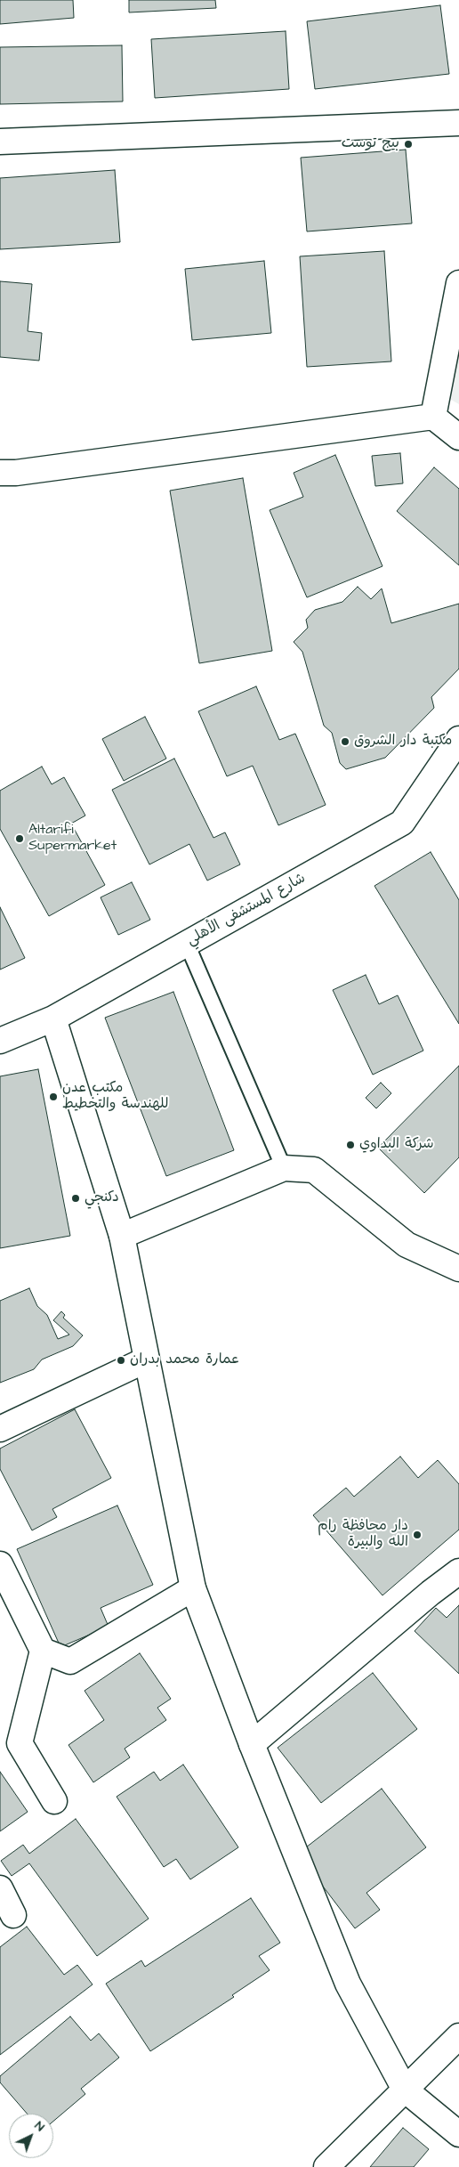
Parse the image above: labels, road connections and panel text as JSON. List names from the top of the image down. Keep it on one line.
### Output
{"streets":{"street":["شارع المستشفى الأهلي"]},"places":["بيج توست","مكتبة دار الشروق","Altarifi Supermarket","مكتب عدن للهندسة والتخطيط","شركة البداوي","دكنجي","عمارة محمد بدران","دار محافظة رام الله والبيرة"],"north":"top right"}
